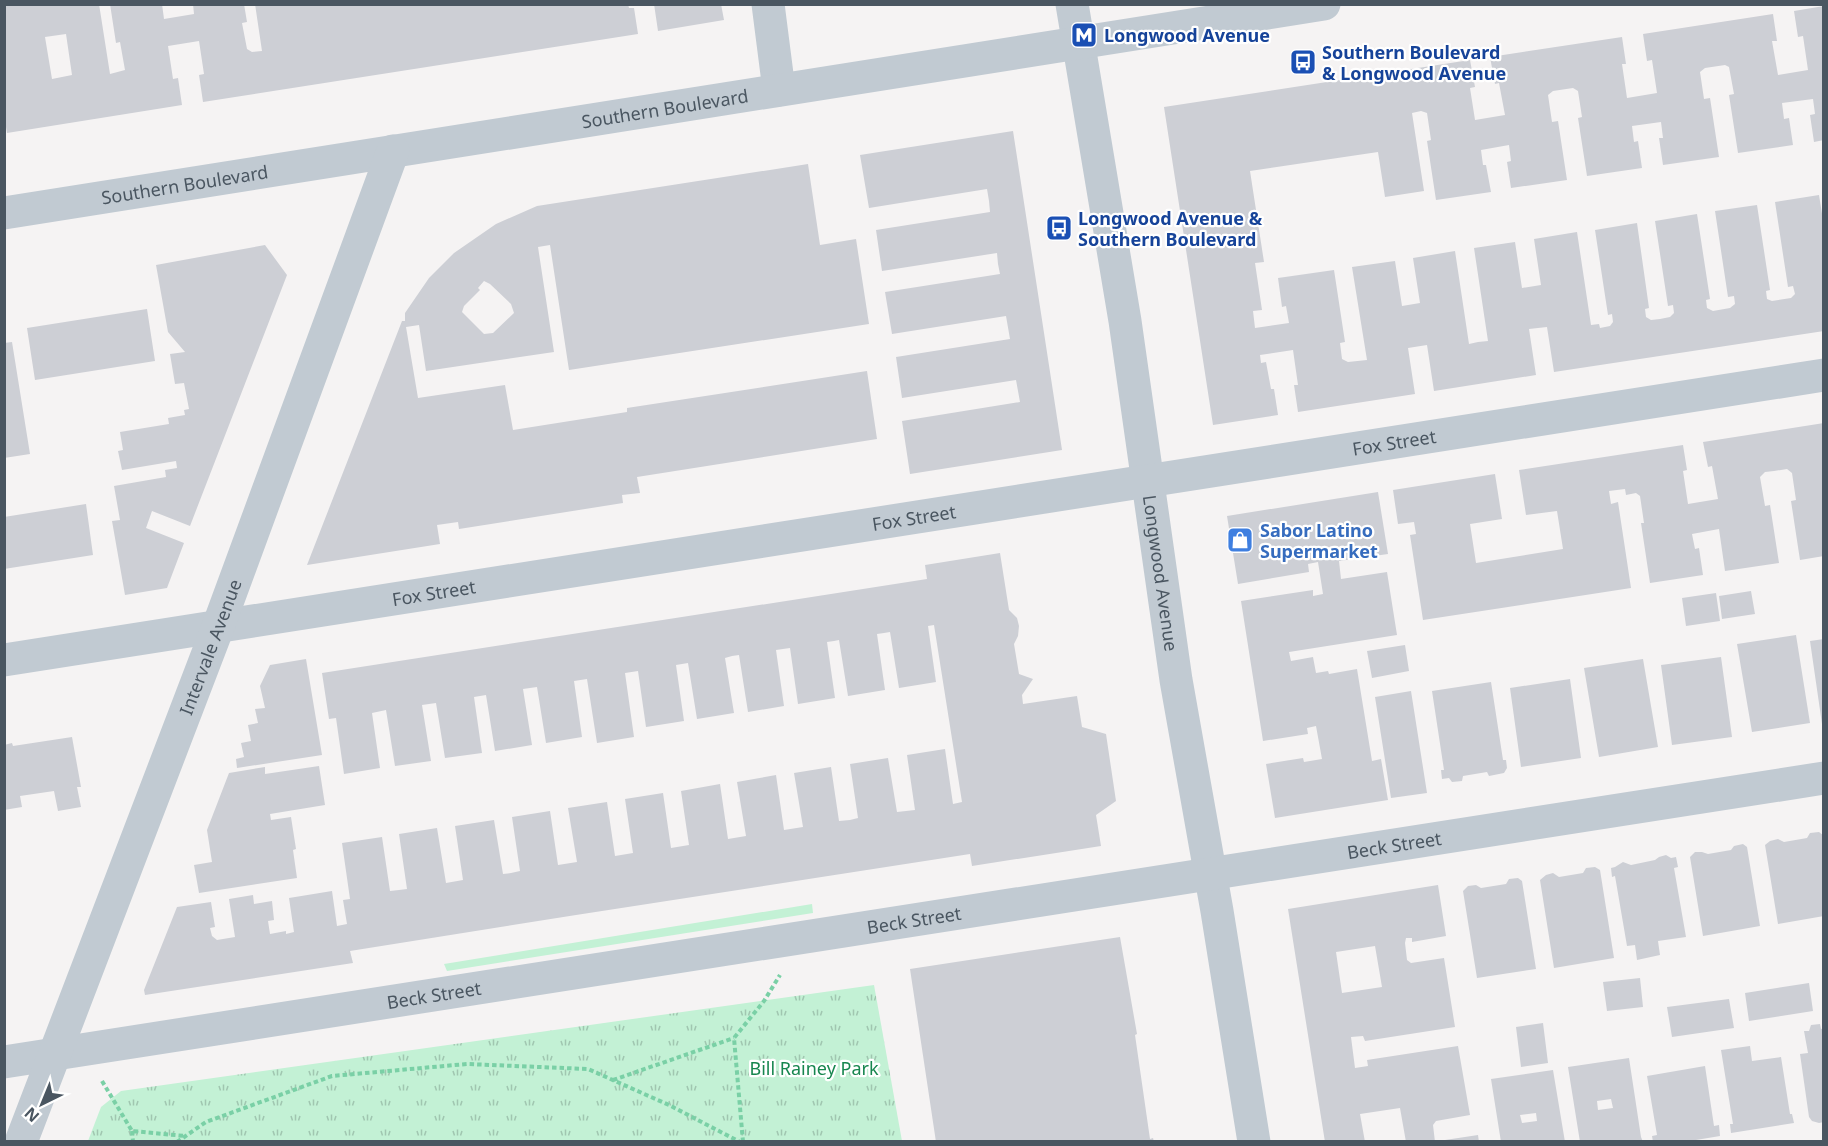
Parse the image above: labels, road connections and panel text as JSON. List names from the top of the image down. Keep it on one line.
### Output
{"streets":{"street":["Southern Boulevard","Fox Street","Longwood Avenue","Intervale Avenue","Beck Street"]},"crossings":[["Southern Boulevard","Longwood Avenue"],["Southern Boulevard","Intervale Avenue"],["Fox Street","Longwood Avenue"],["Fox Street","Intervale Avenue"],["Longwood Avenue","Beck Street"],["Intervale Avenue","Beck Street"]],"parks":["Bill Rainey Park"],"places":{"metro station":["Longwood Avenue"],"bus stop":["Southern Boulevard & Longwood Avenue","Longwood Avenue & Southern Boulevard"],"shop":["Sabor Latino Supermarket"]},"north":"bottom left"}
